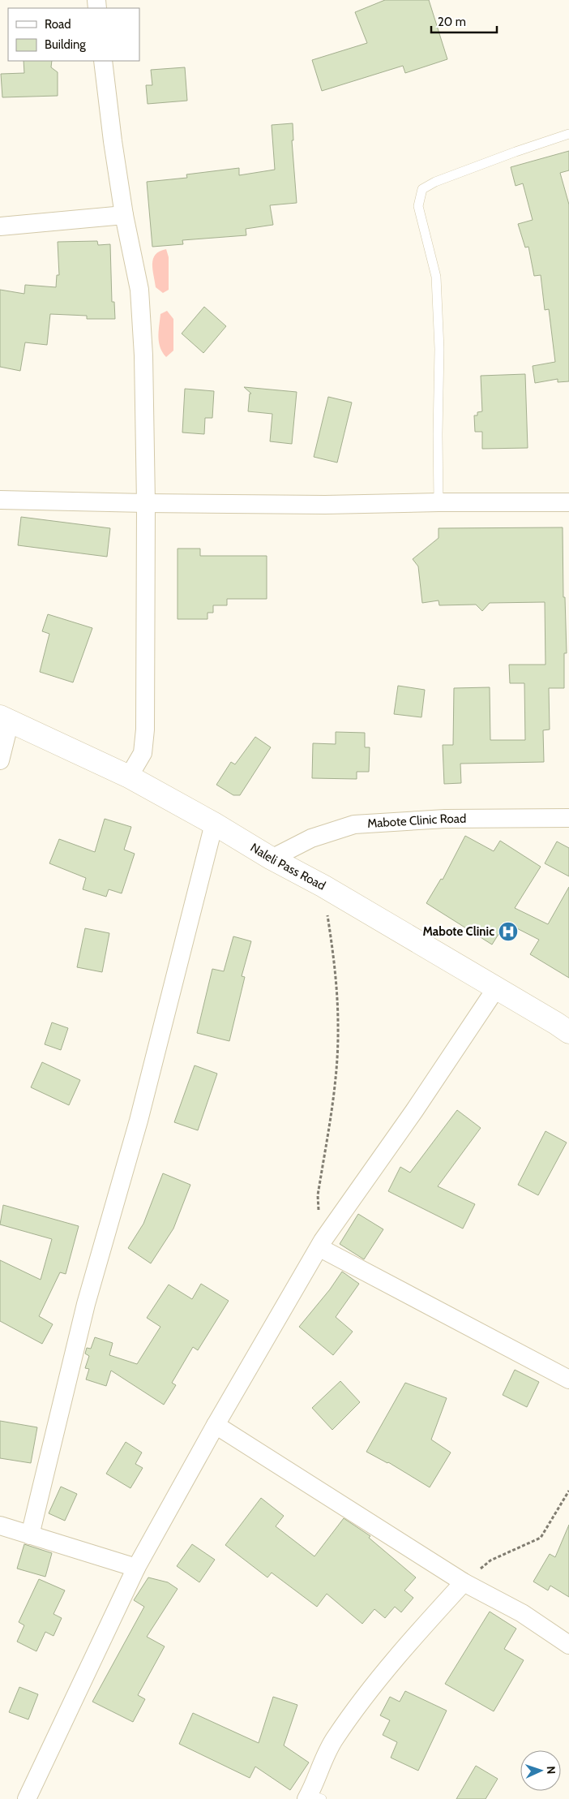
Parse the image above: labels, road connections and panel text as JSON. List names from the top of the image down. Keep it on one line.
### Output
{"streets":{"main road":["Naleli Pass Road"],"street":["Mabote Clinic Road"]},"crossings":[["Mabote Clinic Road","Naleli Pass Road"]],"places":{"hospital":["Mabote Clinic"]},"legend":["Road","Building"],"scale_bar":"20 m","north":"right"}
